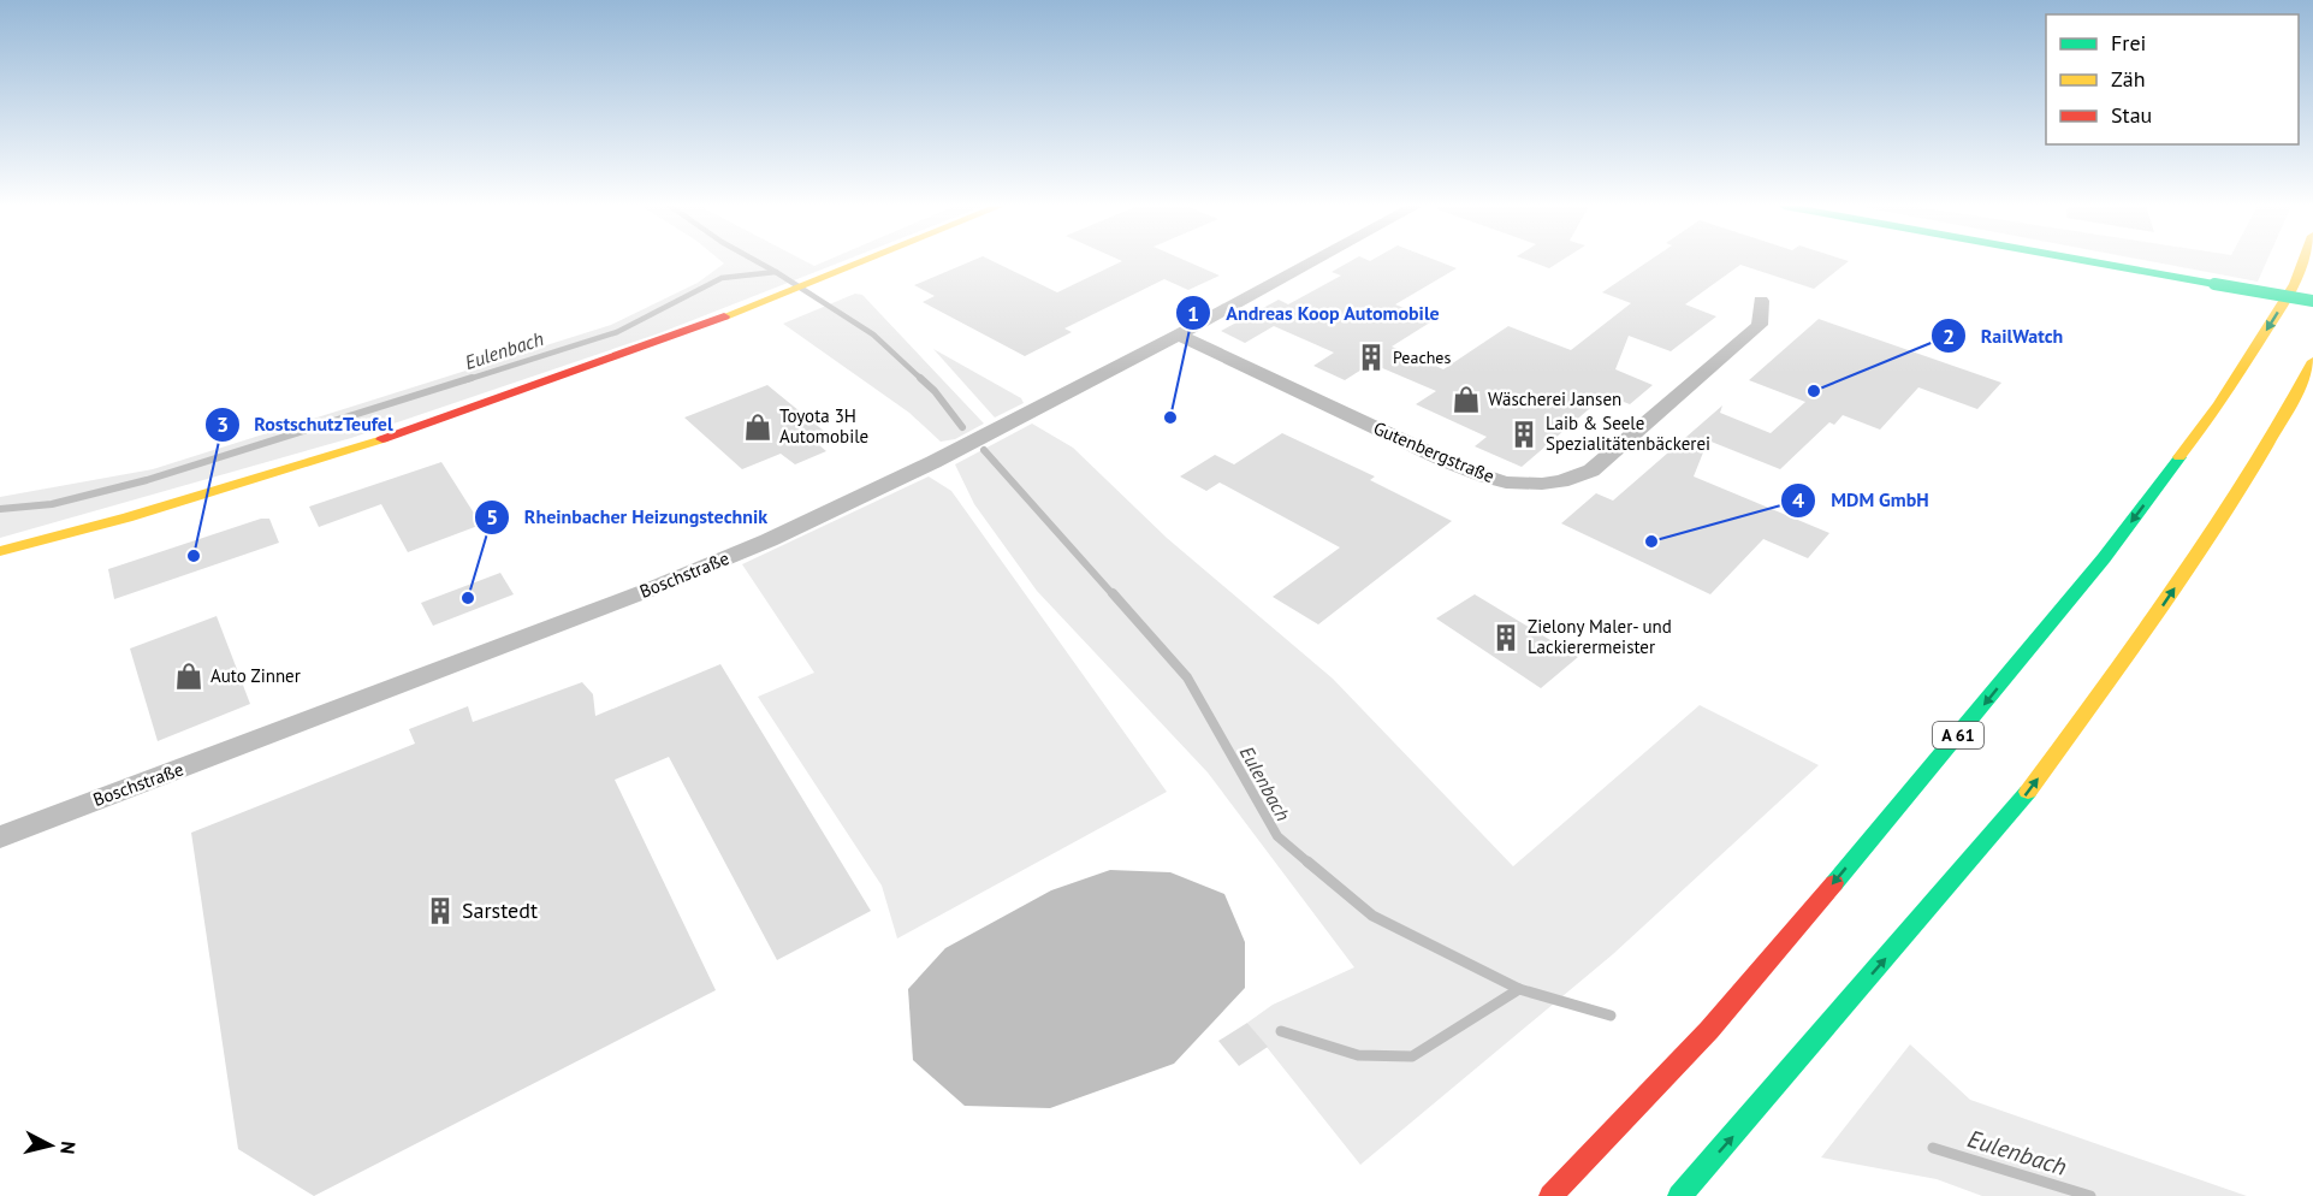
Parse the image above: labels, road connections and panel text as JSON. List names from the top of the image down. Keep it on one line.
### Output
{"streets":{"main road":["A 61"],"street":["Gutenbergstraße","Boschstraße"]},"crossings":[["Gutenbergstraße","Boschstraße"]],"water":["Eulenbach"],"places":{"building":["Peaches","Laib & Seele Spezialitätenbäckerei","Zielony Maler- und Lackierermeister","Sarstedt"],"other":["RailWatch","Andreas Koop Automobile","MDM GmbH","RostschutzTeufel","Rheinbacher Heizungstechnik"],"shop":["Wäscherei Jansen","Toyota 3H Automobile","Auto Zinner"]},"legend":["Frei","Zäh","Stau"],"north":"right"}
